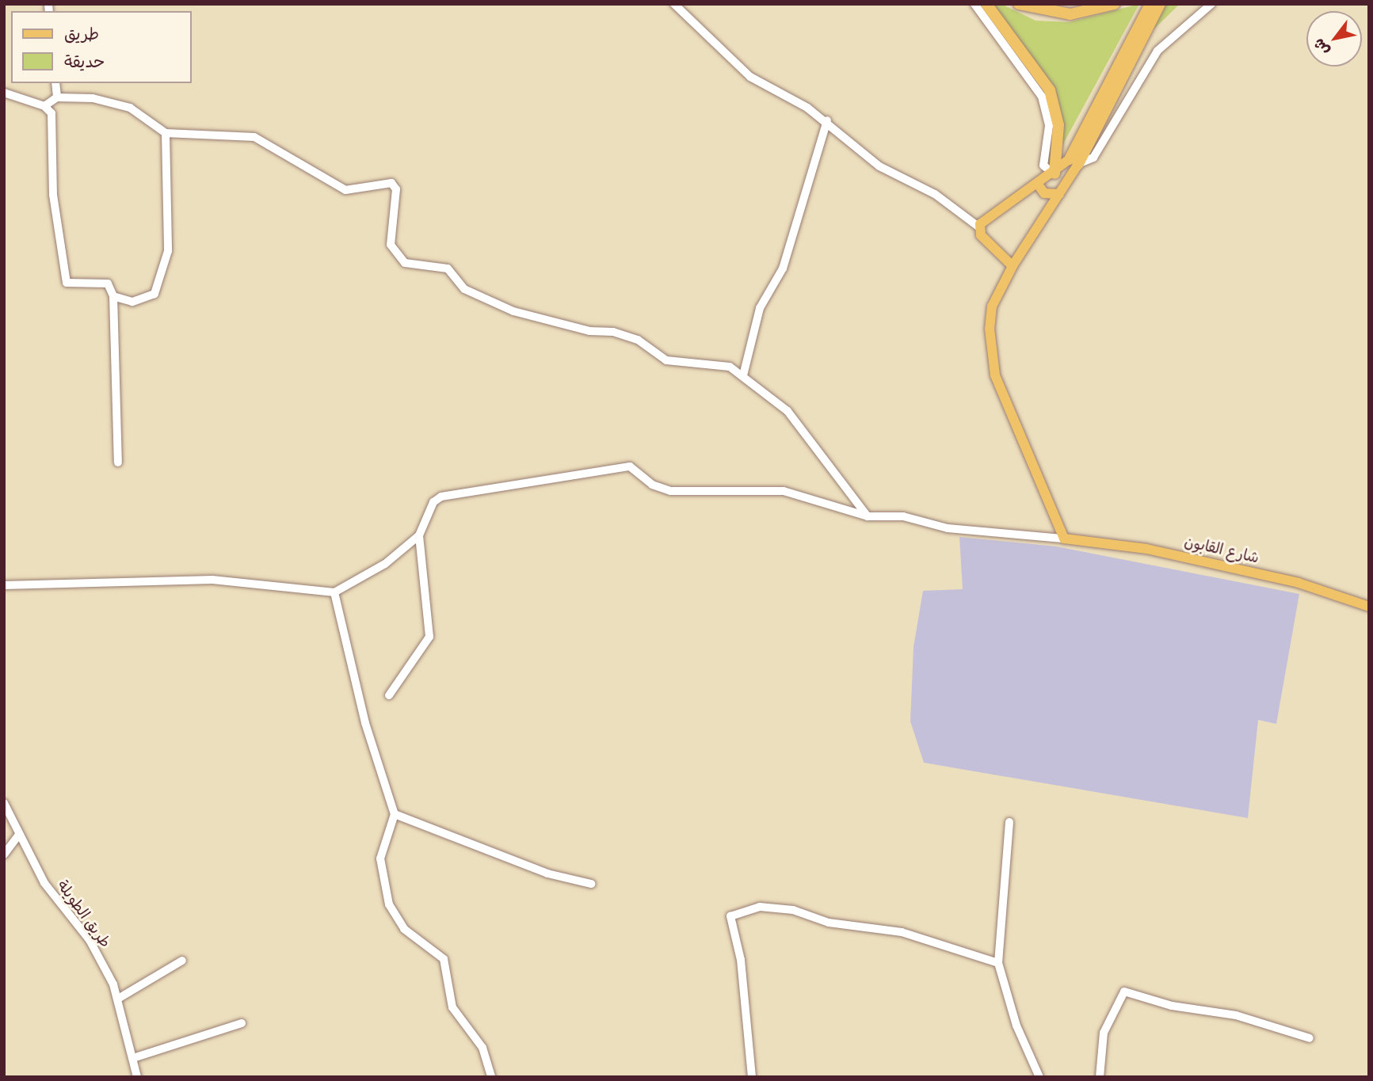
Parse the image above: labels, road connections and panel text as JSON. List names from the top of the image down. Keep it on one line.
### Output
{"streets":{"main road":["شارع القابون"],"street":["طريق الطويلة"]},"legend":["طريق","حديقة"],"north":"bottom left"}
